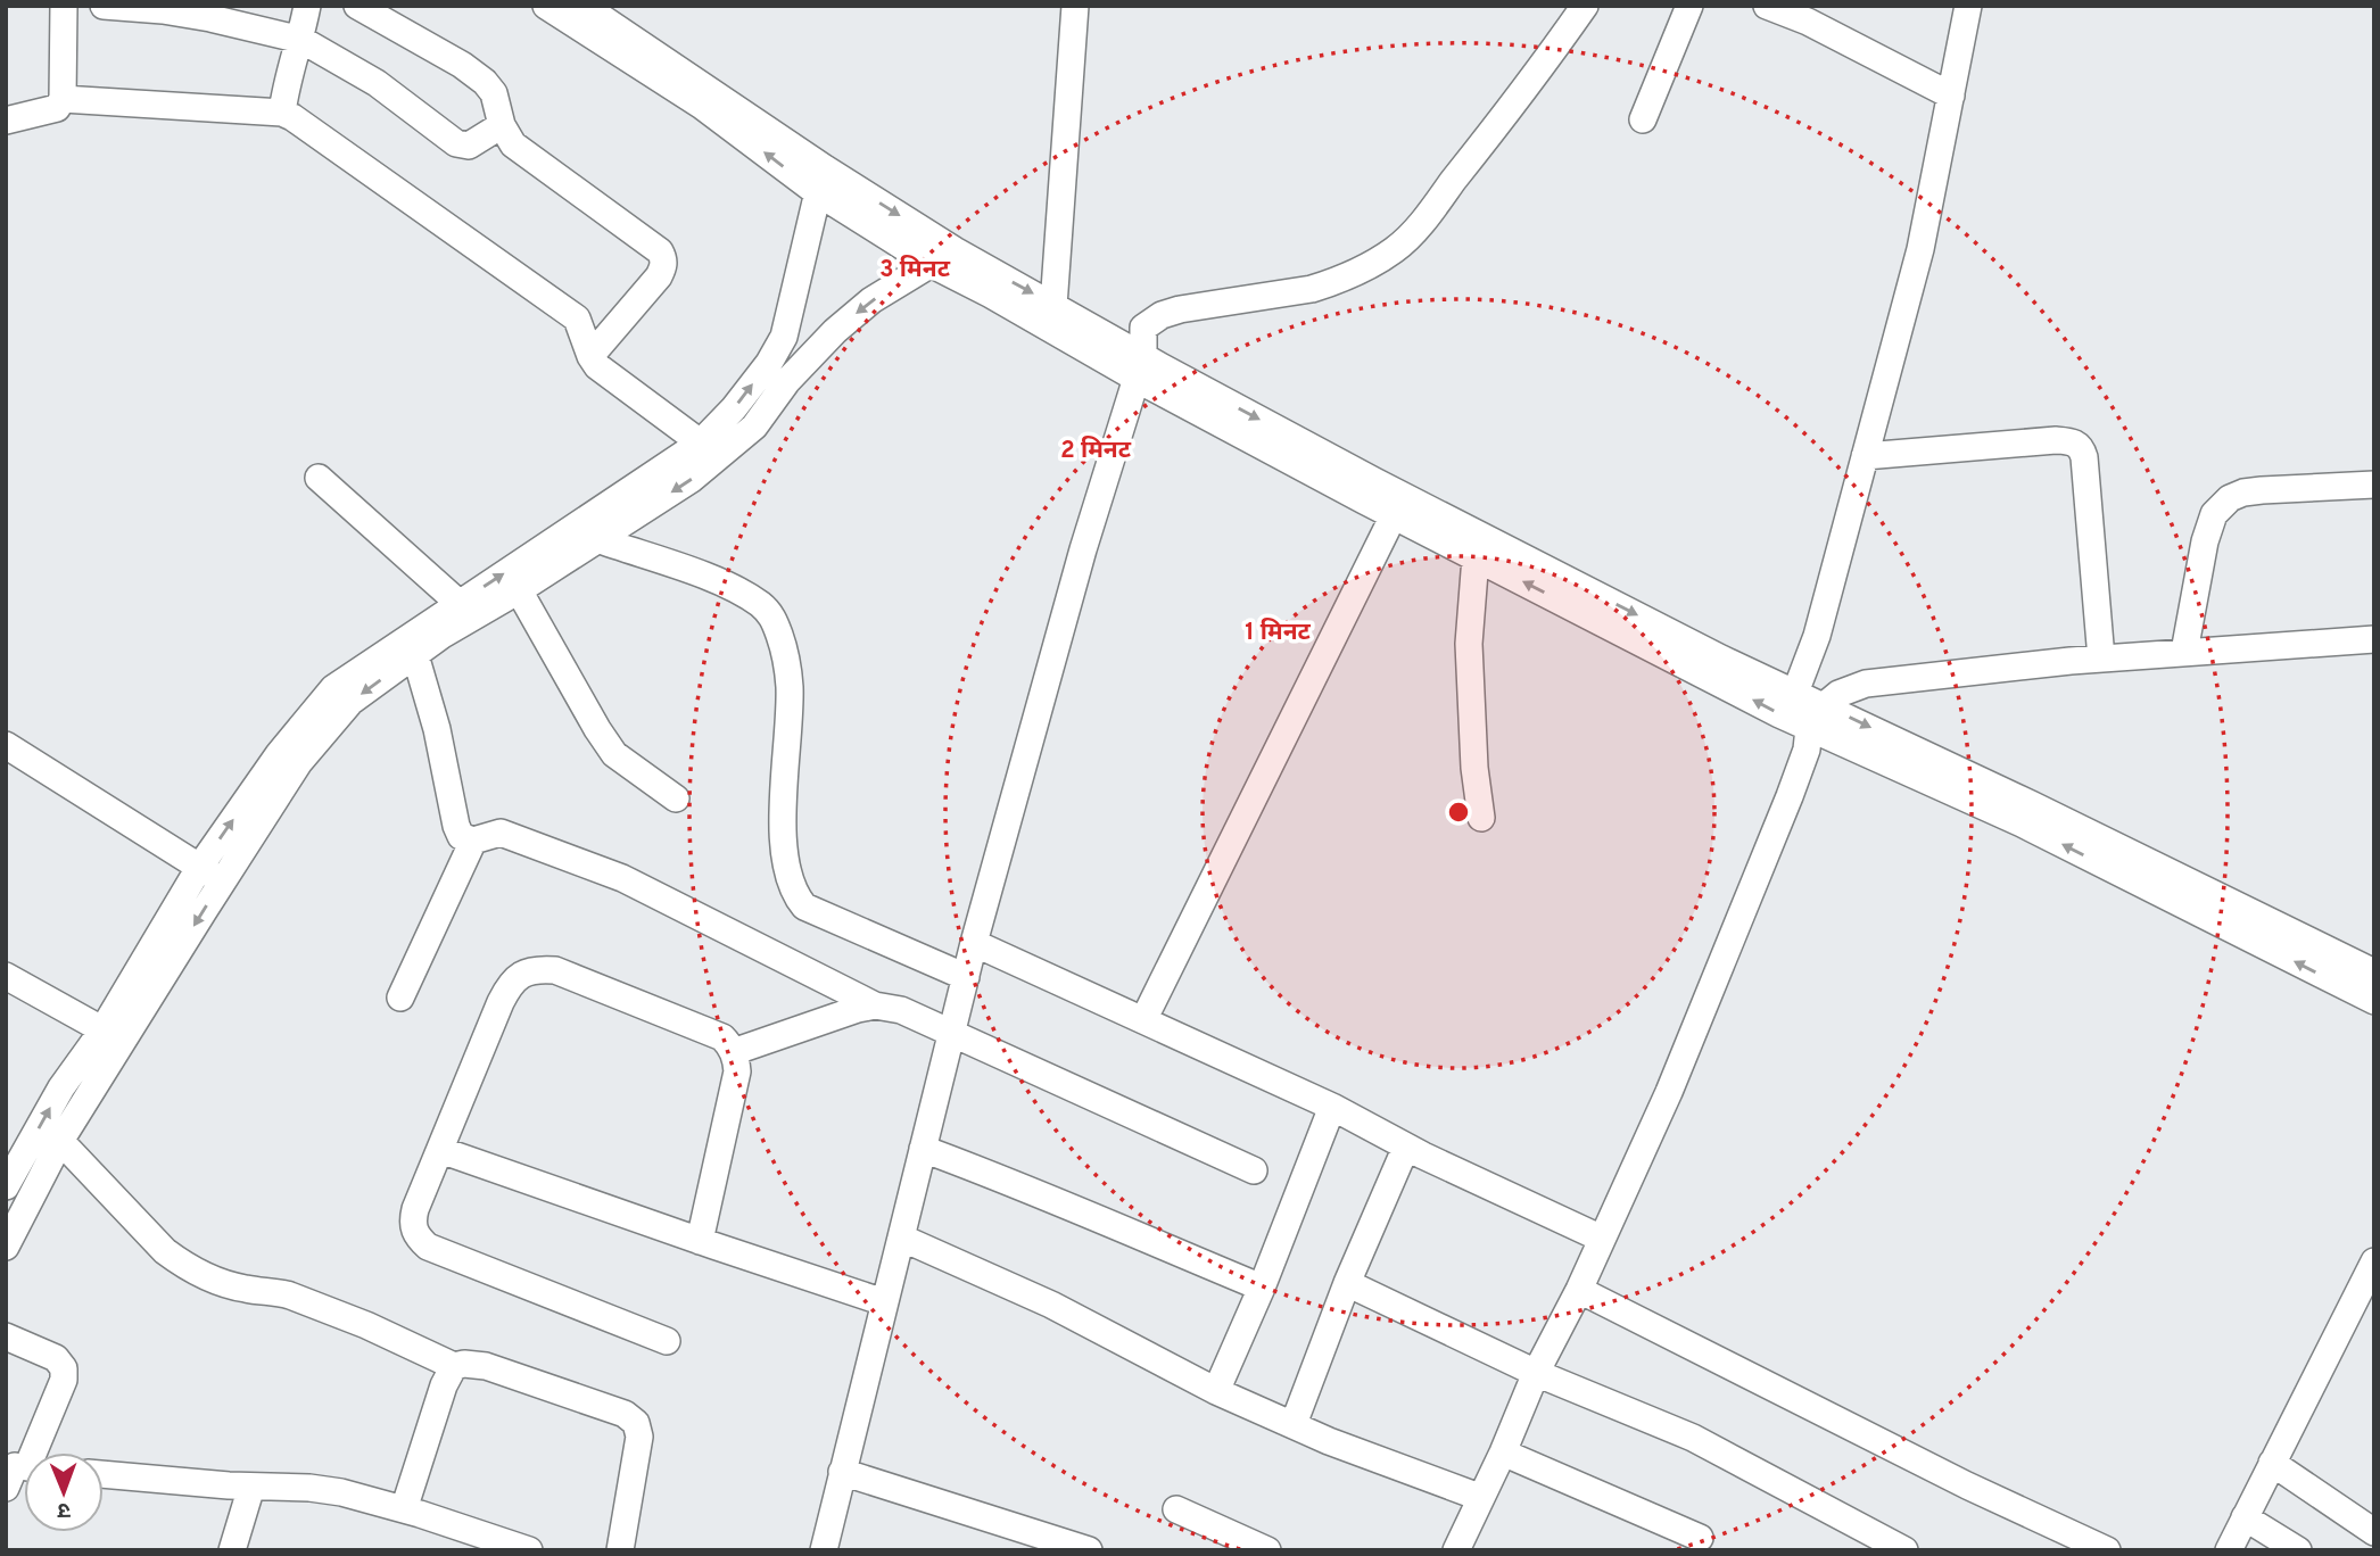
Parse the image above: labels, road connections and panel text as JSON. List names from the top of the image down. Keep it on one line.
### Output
{"north":"bottom","rings":["3 मिनट","2 मिनट","1 मिनट"]}
